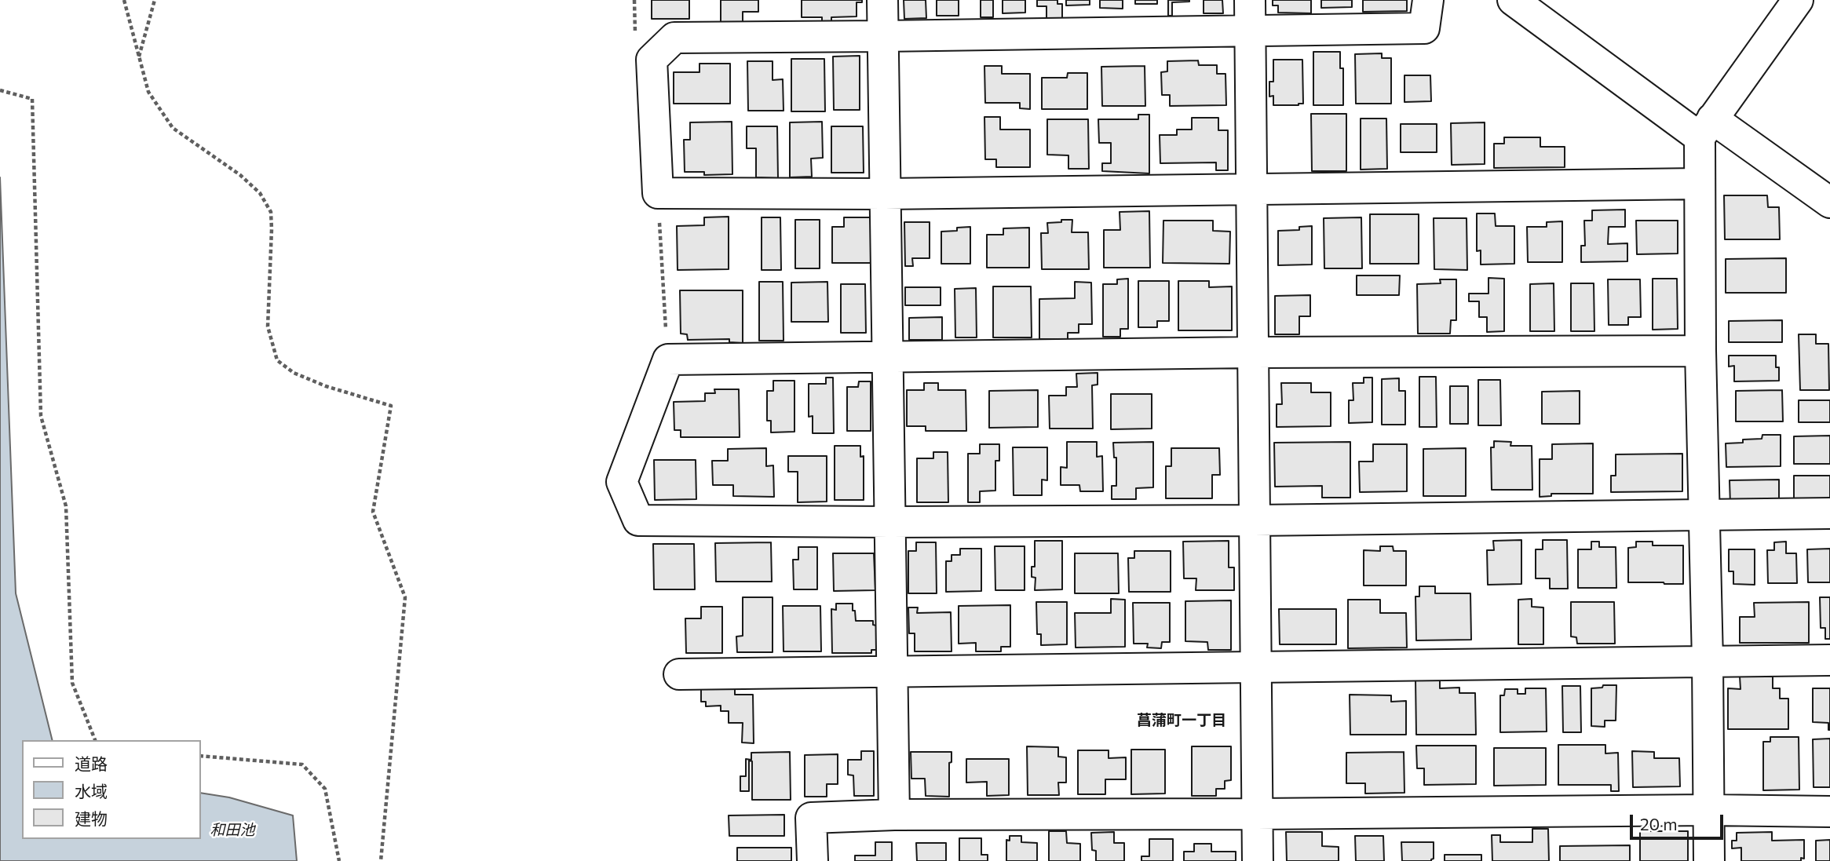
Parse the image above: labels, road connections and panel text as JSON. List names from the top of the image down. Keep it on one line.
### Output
{"districts":["菖蒲町一丁目"],"water":["和田池"],"legend":["道路","水域","建物"],"scale_bar":"20 m"}
